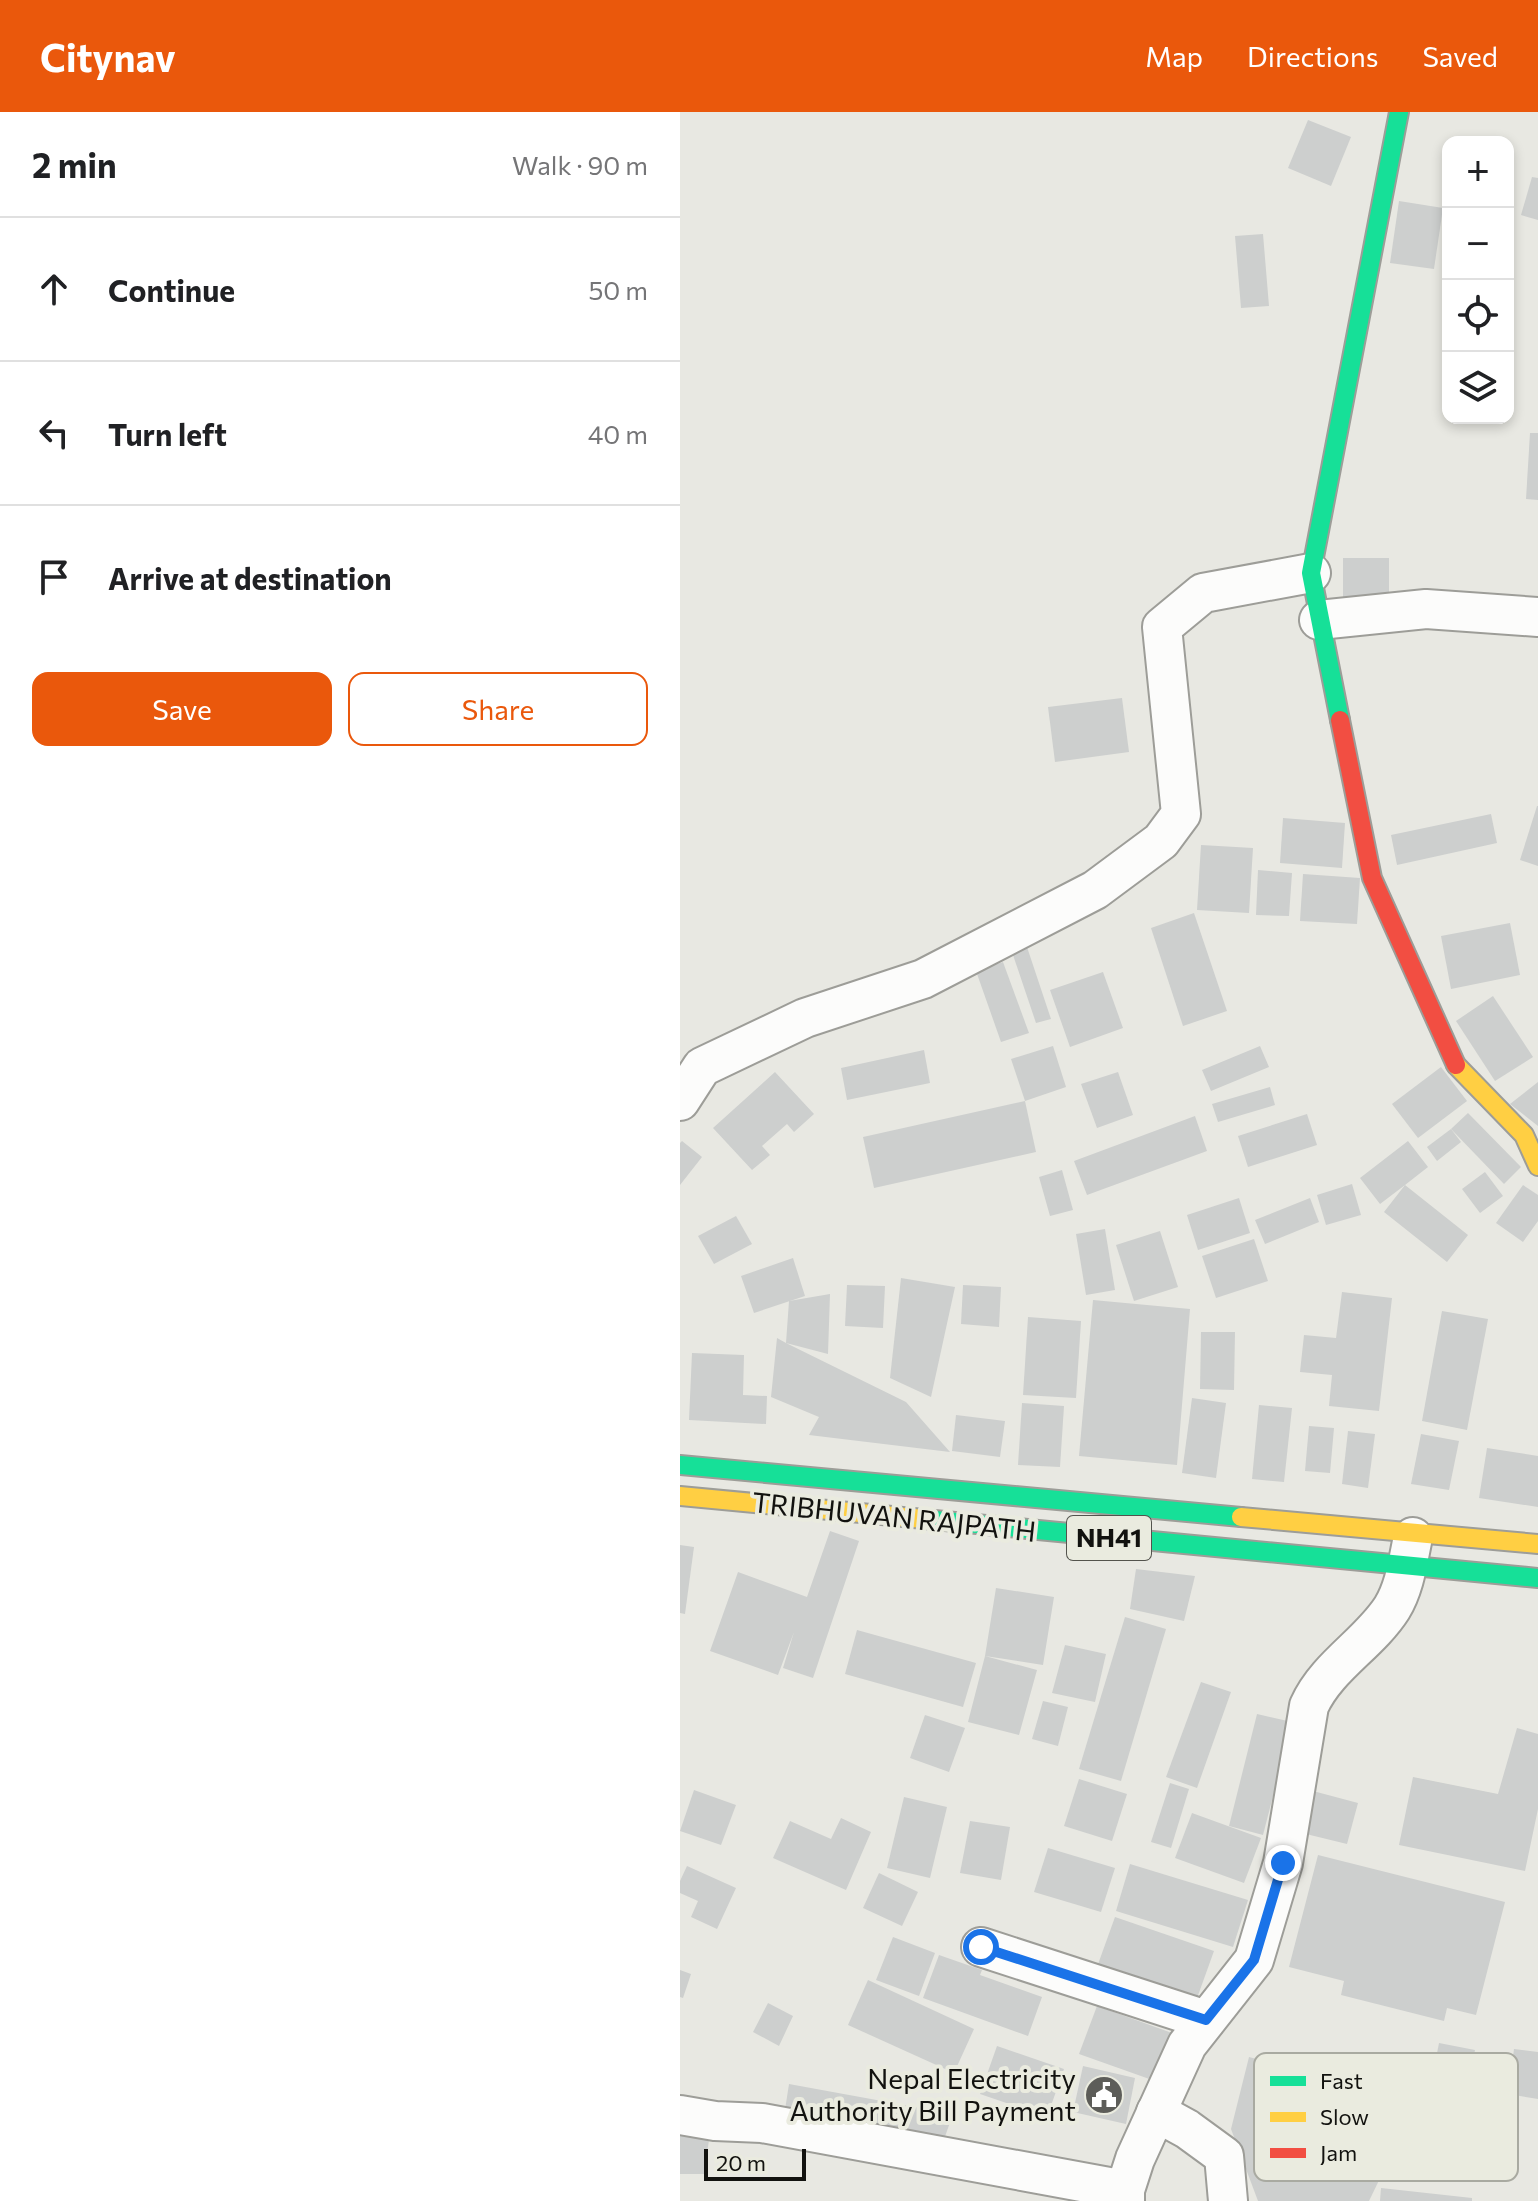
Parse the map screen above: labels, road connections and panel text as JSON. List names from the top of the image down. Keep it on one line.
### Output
{"streets":{"main road":["TRIBHUVAN RAJPATH","NH41"]},"places":{"public building":["Nepal Electricity Authority Bill Payment"]},"legend":["Fast","Slow","Jam"],"scale_bar":"20 m","page":{"header":"Citynav","nav":["Map","Directions","Saved"],"heading":["2 min","Walk · 90 m"],"map_buttons":["+","−"],"list":[["Continue","50 m"],["Turn left","40 m"],"Arrive at destination"],"buttons":["Save","Share"],"scale":"20 m"}}
